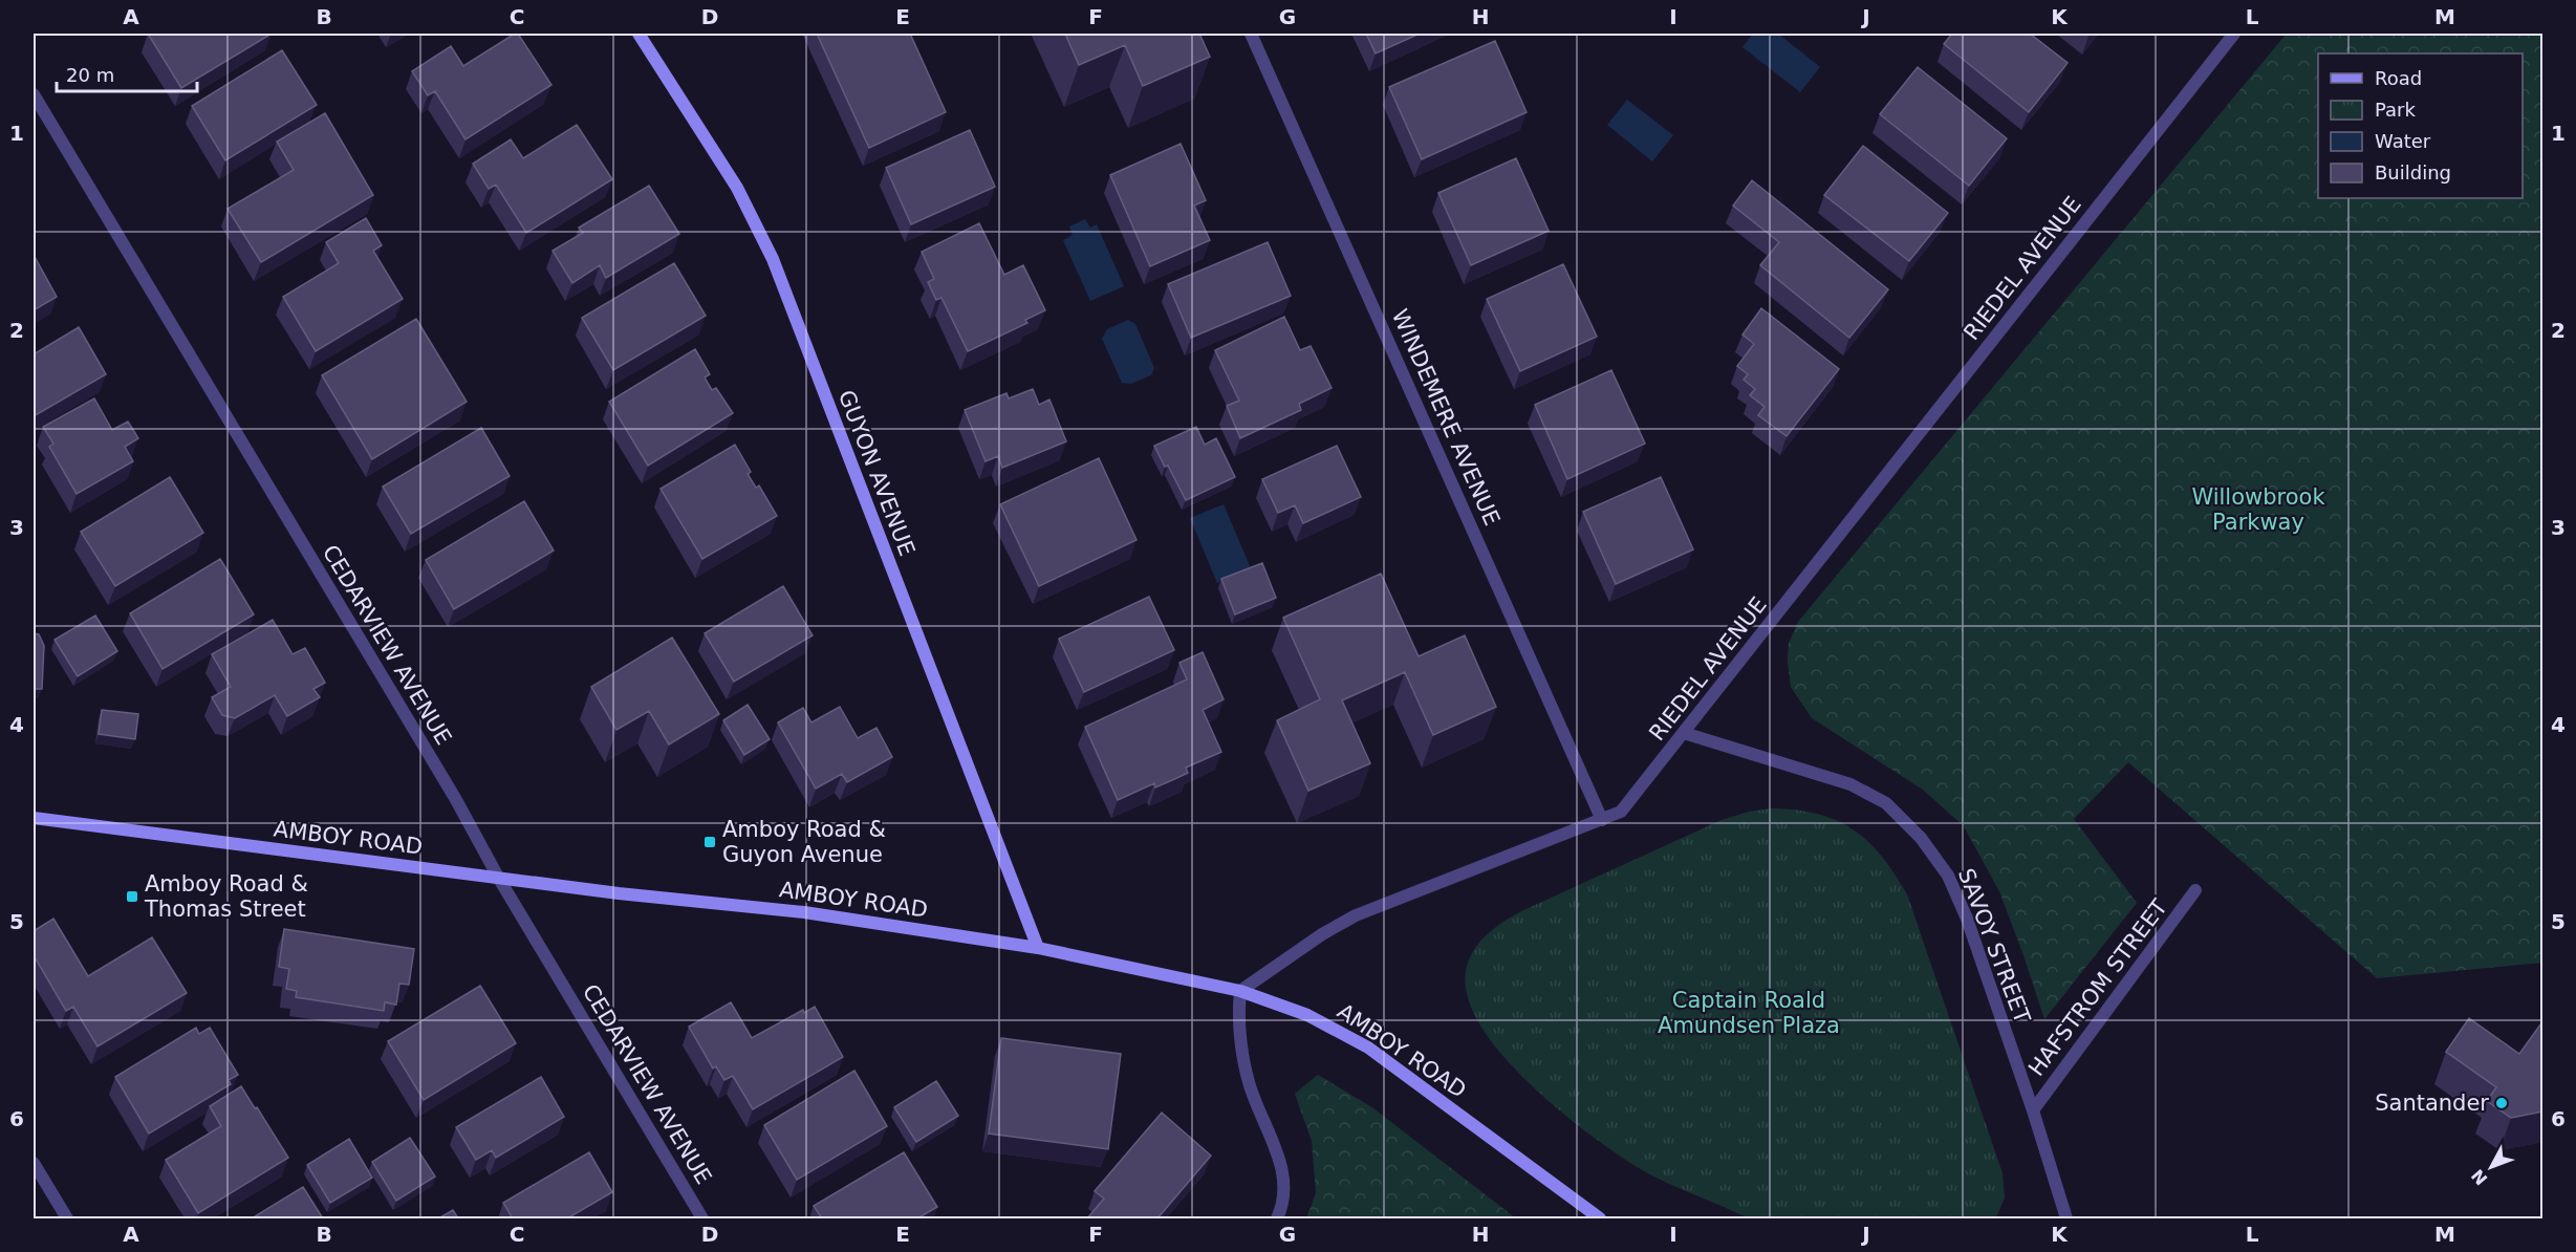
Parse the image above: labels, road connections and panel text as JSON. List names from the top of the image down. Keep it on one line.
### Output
{"streets":{"main road":["GUYON AVENUE","AMBOY ROAD"],"street":["RIEDEL AVENUE","WINDEMERE AVENUE","CEDARVIEW AVENUE","SAVOY STREET","HAFSTROM STREET"]},"crossings":[["RIEDEL AVENUE","WINDEMERE AVENUE"],["RIEDEL AVENUE","AMBOY ROAD"],["RIEDEL AVENUE","SAVOY STREET"],["GUYON AVENUE","AMBOY ROAD"],["CEDARVIEW AVENUE","AMBOY ROAD"],["SAVOY STREET","HAFSTROM STREET"]],"parks":["Willowbrook Parkway","Captain Roald Amundsen Plaza"],"places":{"transit":["Amboy Road & Guyon Avenue","Amboy Road & Thomas Street"],"other":["Santander"]},"legend":["Road","Park","Water","Building"],"scale_bar":"20 m","north":"bottom left","grid":{"columns":["A","B","C","D","E","F","G","H","I","J","K","L","M"],"rows":["1","2","3","4","5","6"]}}
